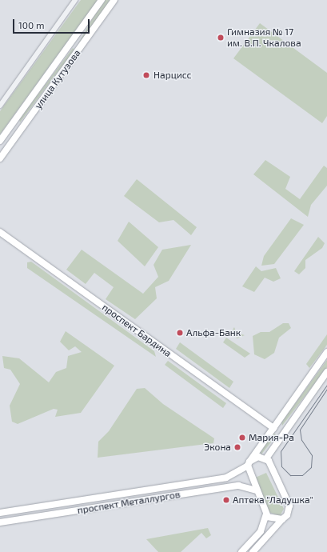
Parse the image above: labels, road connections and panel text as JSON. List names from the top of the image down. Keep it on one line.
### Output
{"streets":{"main road":["улица Кутузова","проспект Бардина","проспект Металлургов"]},"places":["Гимназия № 17 им. В.П. Чкалова","Нарцисс","Альфа-Банк","Мария-Ра","Экона","Аптека \"Ладушка\""],"scale_bar":"100 m"}
